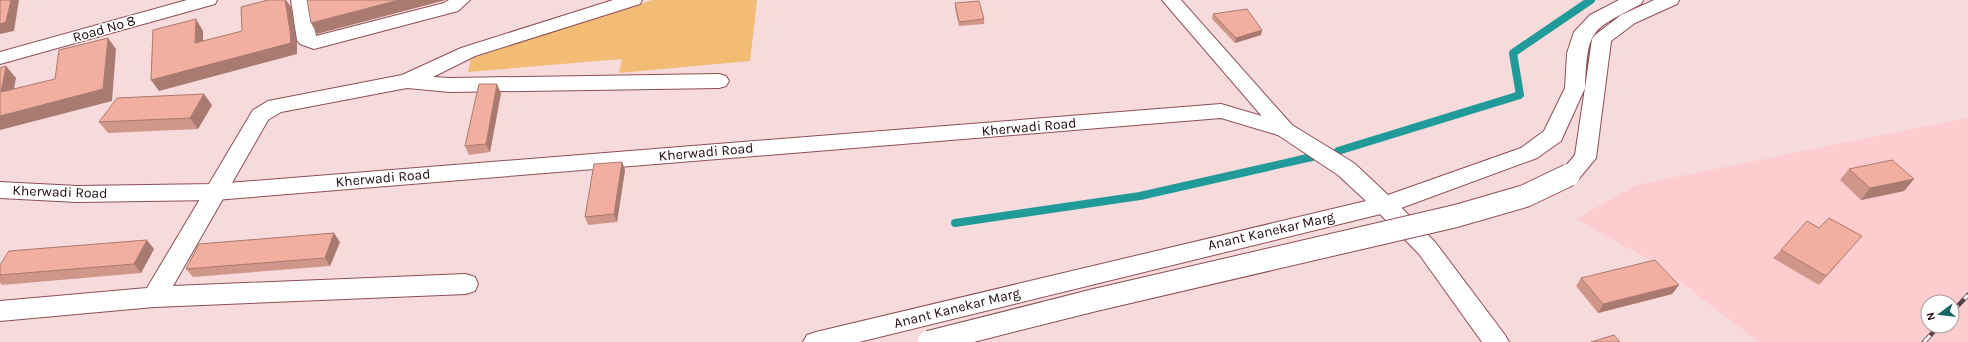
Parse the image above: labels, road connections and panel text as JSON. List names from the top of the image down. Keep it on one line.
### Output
{"streets":{"street":["Road No 8","Kherwadi Road","Anant Kanekar Marg"]},"crossings":[["Kherwadi Road","Anant Kanekar Marg"]],"north":"left"}
